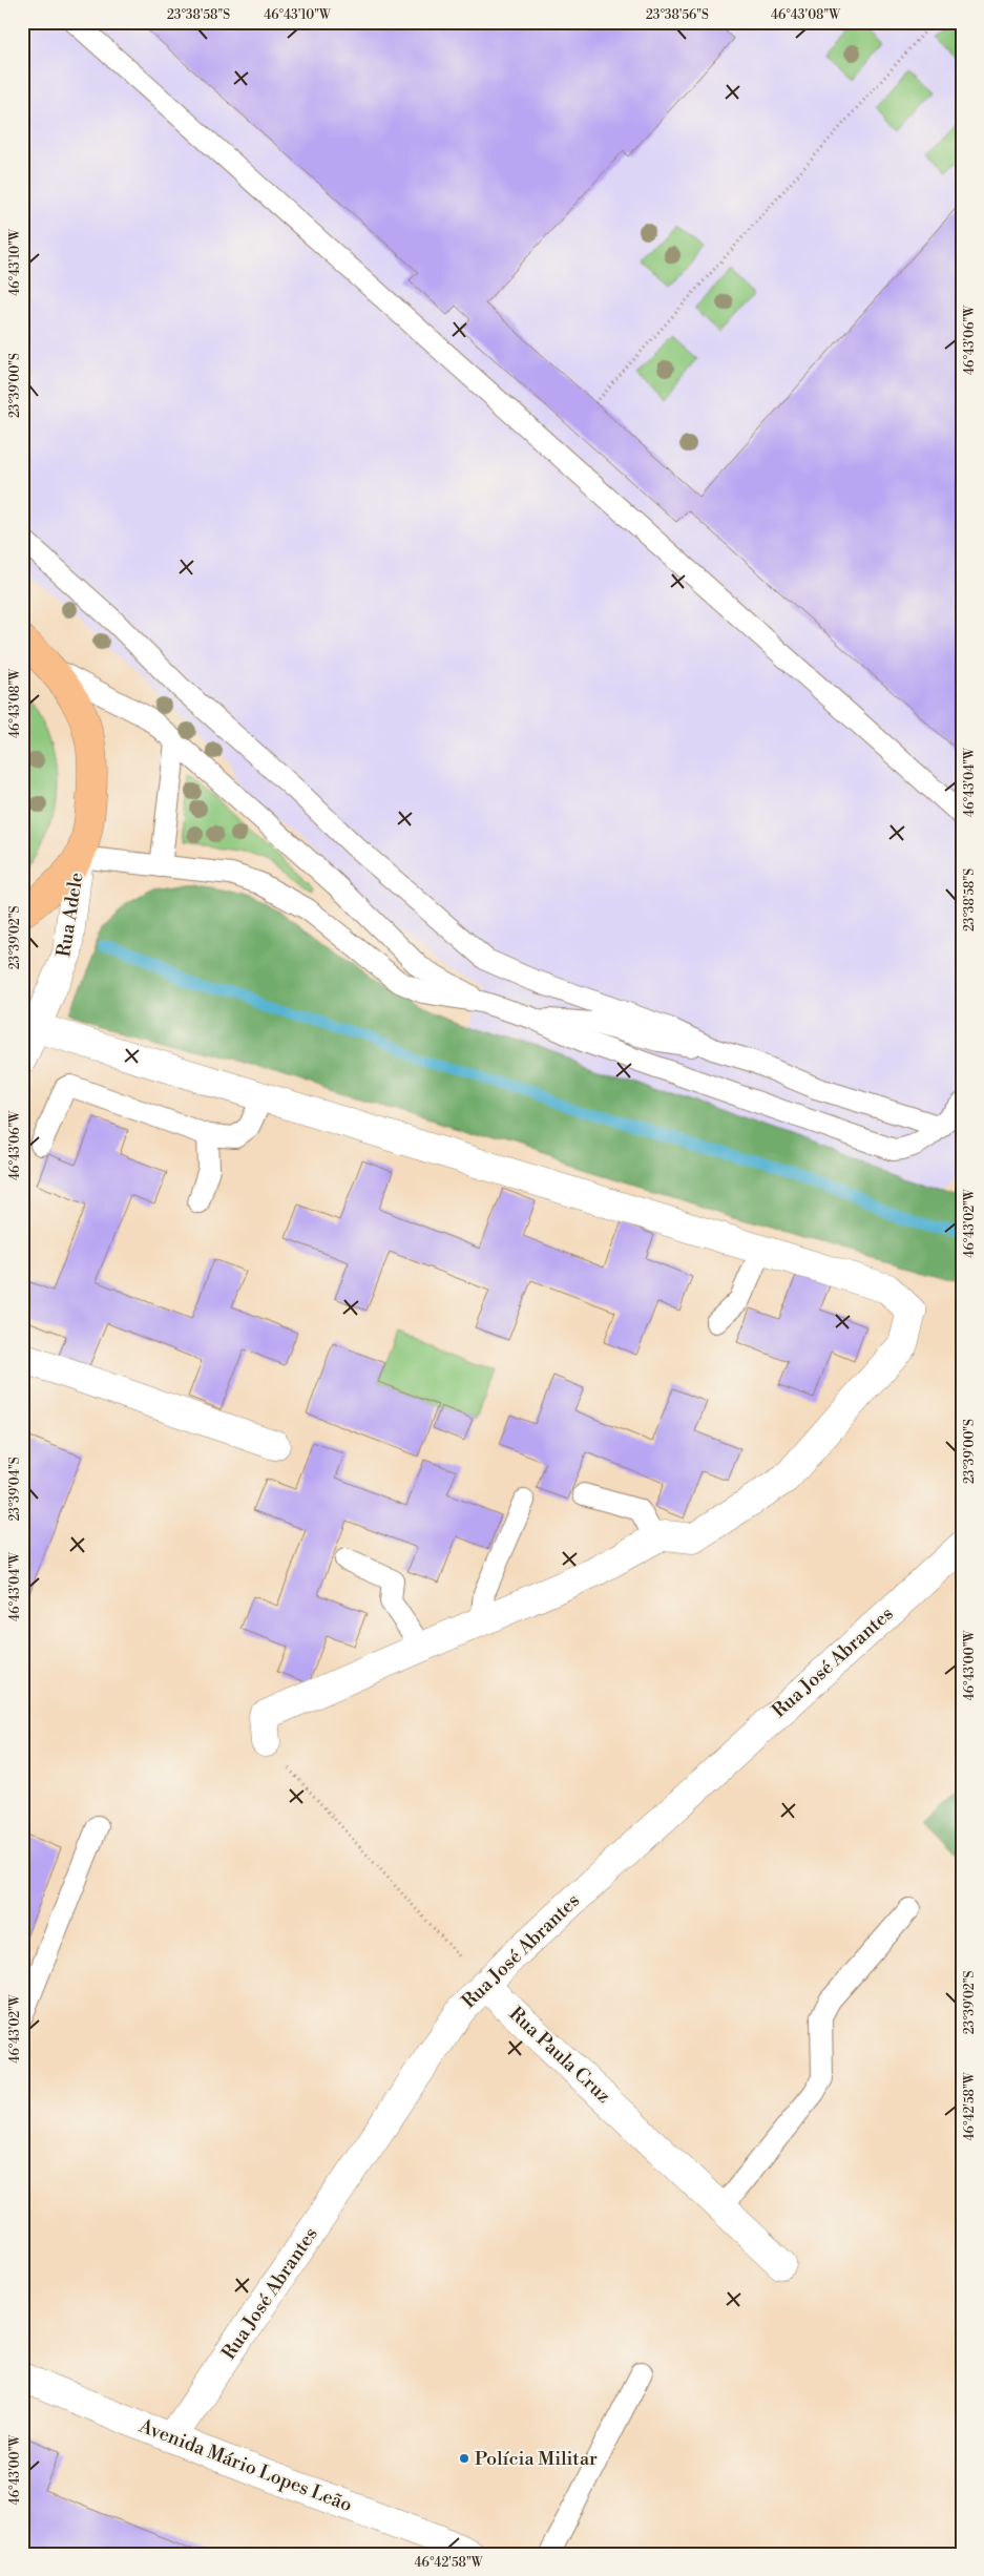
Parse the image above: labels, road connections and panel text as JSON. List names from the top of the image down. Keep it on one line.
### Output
{"streets":{"street":["Rua Adele","Rua José Abrantes","Rua Paula Cruz","Avenida Mário Lopes Leão"]},"crossings":[["Rua José Abrantes","Rua Paula Cruz"],["Rua José Abrantes","Avenida Mário Lopes Leão"]],"places":["Polícia Militar"],"coordinates":["23°38'58\"S","46°43'10\"W","23°38'56\"S","46°43'08\"W","46°43'06\"W","23°39'00\"S","46°43'04\"W","23°39'02\"S","46°43'02\"W","23°39'04\"S","46°43'00\"W","46°42'58\"W"]}
